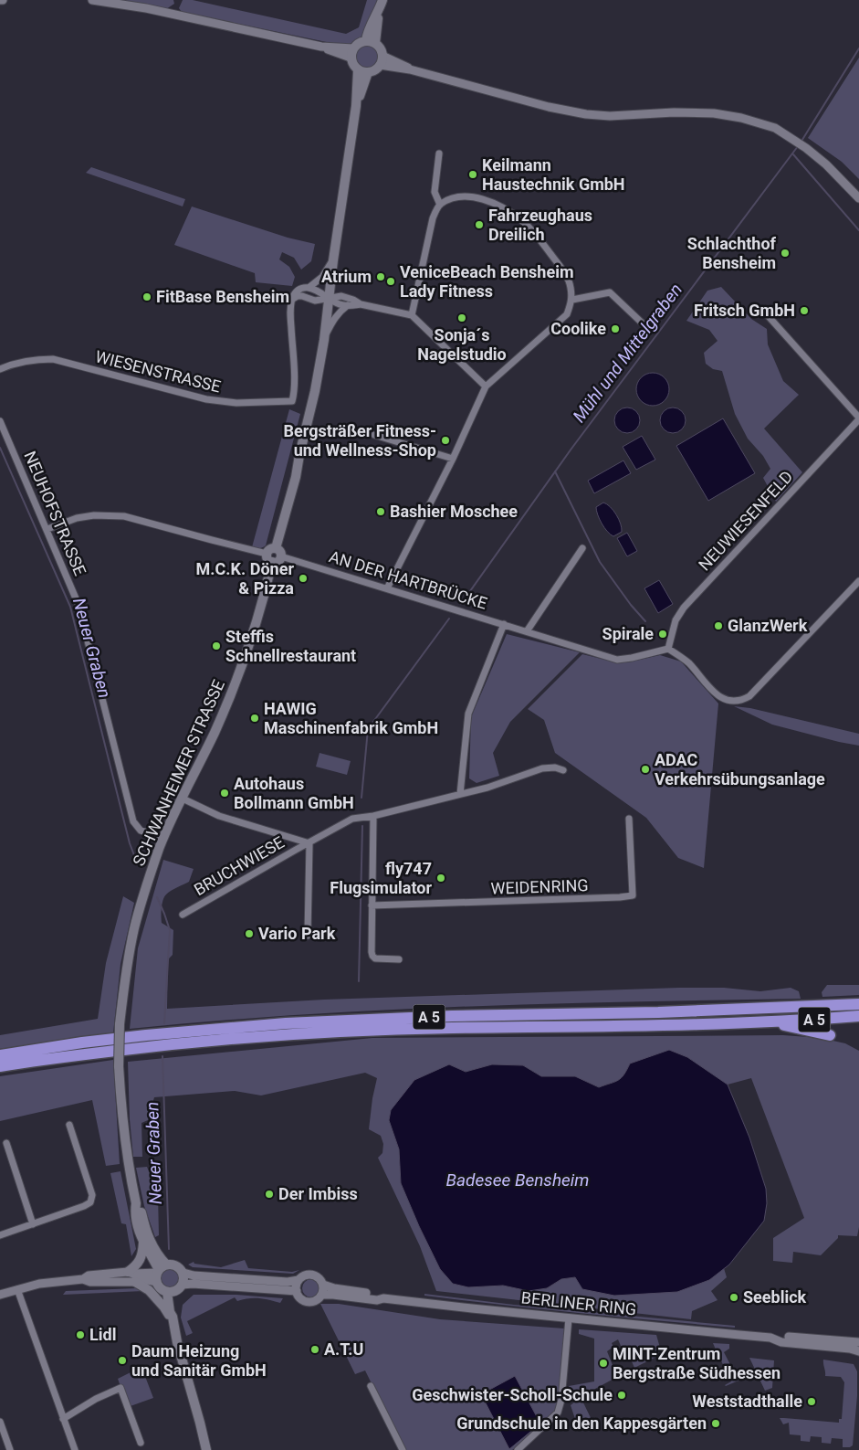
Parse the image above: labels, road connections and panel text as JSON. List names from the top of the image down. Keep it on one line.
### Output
{"streets":{"highway":["A 5"],"main road":["SCHWANHEIMER STRASSE","BERLINER RING"],"street":["WIESENSTRASSE","NEUHOFSTRASSE","NEUWIESENFELD","AN DER HARTBRÜCKE","BRUCHWIESE","WEIDENRING"]},"crossings":[["NEUHOFSTRASSE","SCHWANHEIMER STRASSE"],["NEUWIESENFELD","AN DER HARTBRÜCKE"],["AN DER HARTBRÜCKE","SCHWANHEIMER STRASSE"]],"water":["Mühl und Mittelgraben","Neuer Graben","Badesee Bensheim"],"places":["Keilmann Haustechnik GmbH","Fahrzeughaus Dreilich","Schlachthof Bensheim","Atrium","VeniceBeach Bensheim Lady Fitness","FitBase Bensheim","Fritsch GmbH","Sonja´s Nagelstudio","Coolike","Bergsträßer Fitness- und Wellness-Shop","Bashier Moschee","M.C.K. Döner & Pizza","GlanzWerk","Spirale","Steffis Schnellrestaurant","HAWIG Maschinenfabrik GmbH","ADAC Verkehrsübungsanlage","Autohaus Bollmann GmbH","fly747 Flugsimulator","Vario Park","Der Imbiss","Seeblick","Lidl","A.T.U","Daum Heizung und Sanitär GmbH","MINT-Zentrum Bergstraße Südhessen","Geschwister-Scholl-Schule","Weststadthalle","Grundschule in den Kappesgärten"]}
